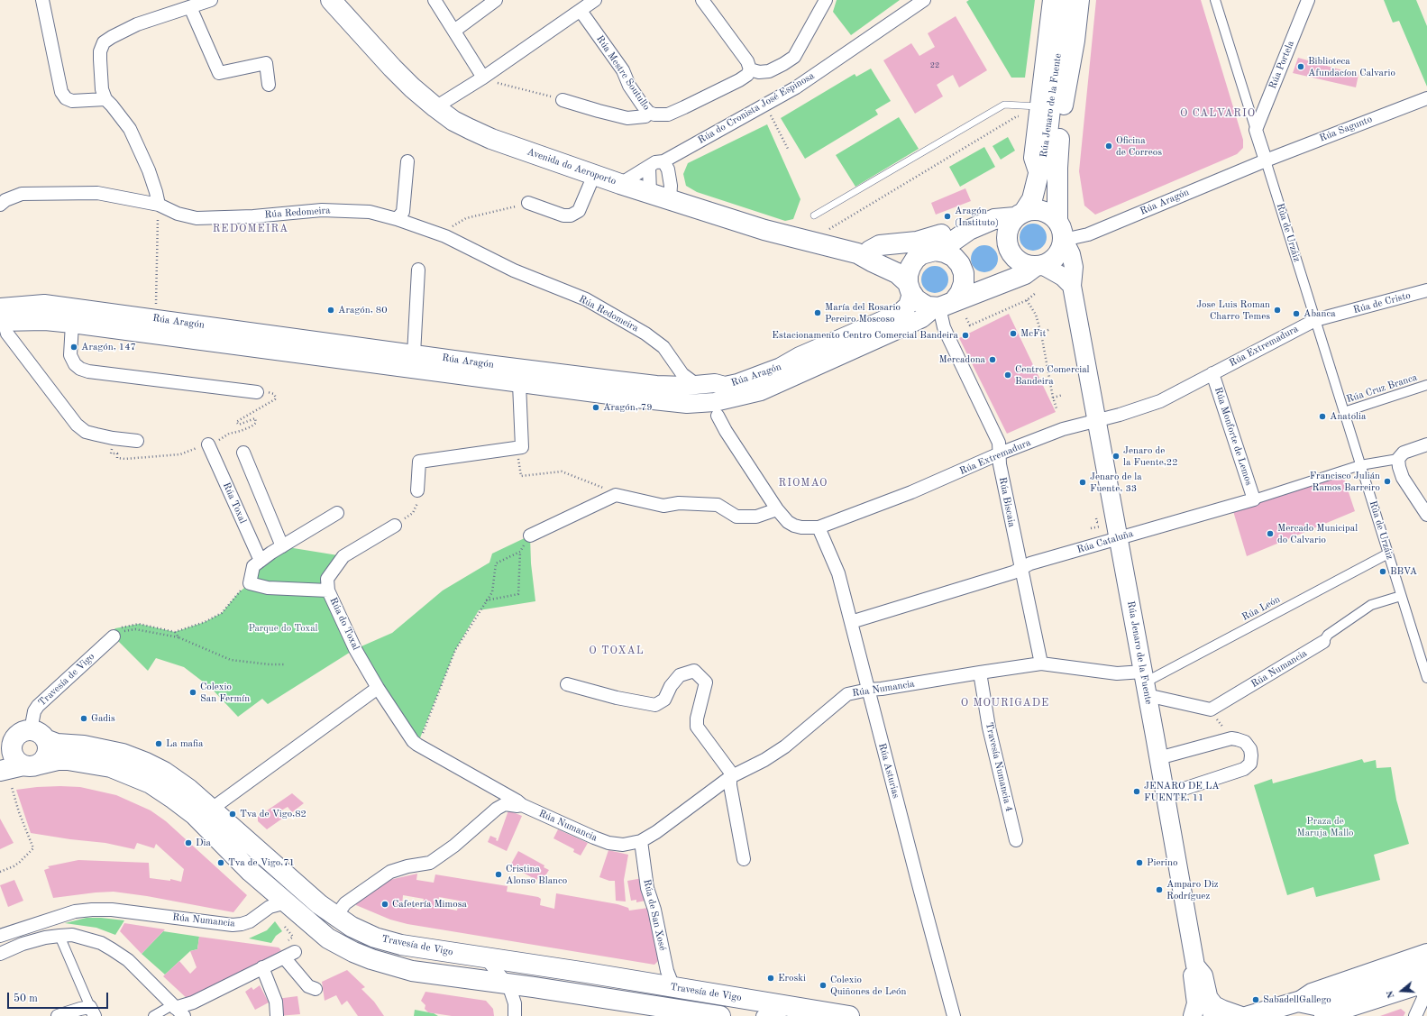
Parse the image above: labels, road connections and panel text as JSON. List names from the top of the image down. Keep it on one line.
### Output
{"streets":{"main road":["Rúa Jenaro de la Fuente","Avenida do Aeroporto","Rúa Aragón","Rúa Numancia","Travesía de Vigo"],"street":["Rúa Portela","Rúa Mestre Soutullo","Rúa do Cronista José Espinosa","Rúa Sagunto","Rúa Redomeira","Rúa de Urzáiz","Rúa de Cristo","Rúa Extremadura","Rúa Cruz Branca","Rúa Monforte de Lemos","Rúa Biscaia","Rúa Toxal","Rúa Cataluña","Rúa León","Rúa do Toxal","Travesía Numancia 4","Rúa Asturias","Rúa de San Xosé"]},"crossings":[["Rúa Portela","Rúa de Urzáiz"],["Rúa Jenaro de la Fuente","Rúa Aragón"],["Rúa Jenaro de la Fuente","Rúa Extremadura"],["Rúa Jenaro de la Fuente","Rúa Cataluña"],["Rúa Jenaro de la Fuente","Rúa León"],["Rúa Jenaro de la Fuente","Rúa Numancia"],["Rúa do Cronista José Espinosa","Avenida do Aeroporto"],["Rúa Sagunto","Rúa Aragón"],["Rúa Sagunto","Rúa de Urzáiz"],["Avenida do Aeroporto","Rúa Aragón"],["Avenida do Aeroporto","Rúa Biscaia"],["Rúa Aragón","Rúa Redomeira"],["Rúa Aragón","Rúa de Urzáiz"],["Rúa Aragón","Rúa Extremadura"],["Rúa Aragón","Rúa Biscaia"],["Rúa de Urzáiz","Rúa de Cristo"],["Rúa de Urzáiz","Rúa Extremadura"],["Rúa de Urzáiz","Rúa Cruz Branca"],["Rúa de Urzáiz","Rúa Cataluña"],["Rúa de Urzáiz","Rúa León"],["Rúa de Urzáiz","Rúa Numancia"],["Rúa de Cristo","Rúa Extremadura"],["Rúa Extremadura","Rúa Monforte de Lemos"],["Rúa Extremadura","Rúa Biscaia"],["Rúa Extremadura","Rúa Asturias"],["Rúa Monforte de Lemos","Rúa Cataluña"],["Rúa Biscaia","Rúa Cataluña"],["Rúa Biscaia","Rúa Numancia"],["Rúa Cataluña","Rúa Asturias"],["Rúa León","Rúa Numancia"],["Rúa do Toxal","Rúa Numancia"],["Rúa Numancia","Travesía de Vigo"],["Rúa Numancia","Travesía Numancia 4"],["Rúa Numancia","Rúa Asturias"],["Rúa Numancia","Rúa de San Xosé"],["Travesía de Vigo","Rúa de San Xosé"]],"districts":["O CALVARIO","REDOMEIRA","RIOMAO","O TOXAL","O MOURIGADE"],"parks":["Parque do Toxal","Praza de Maruja Mallo"],"places":["Biblioteca Afundacíon Calvario","Oficina de Correos","Aragón (Instituto)","Aragón, 80","Jose Luis Roman Charro Temes","María del Rosario Pereiro Moscoso","Abanca","McFit","Estacionamento Centro Comercial Bandeira","Aragón, 147","Mercadona","Centro Comercial Bandeira","Aragón, 79","Anatolia","Jenaro de la Fuente,22","Francisco Julián Ramos Barreiro","Jenaro de la Fuente, 33","Mercado Municipal do Calvario","BBVA","Colexio San Fermín","Gadis","La mafia","JENARO DE LA FUENTE, 11","Tva de Vigo,82","Dia","Tva de Vigo,71","Pierino","Cristina Alonso Blanco","Amparo Diz Rodríguez","Cafetería Mimosa","Eroski","Colexio Quiñones de León","SabadellGallego"],"house_numbers":["22"],"scale_bar":"50 m","north":"left"}
